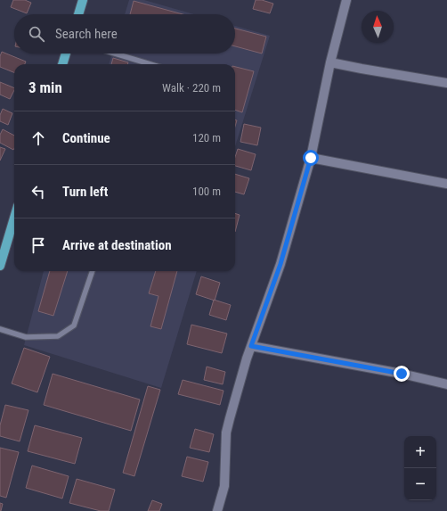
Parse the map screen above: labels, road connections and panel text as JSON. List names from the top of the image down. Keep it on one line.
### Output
{"north":"top","page":{"search":"Search here","heading":["3 min","Walk · 220 m"],"list":[["Continue","120 m"],["Turn left","100 m"],"Arrive at destination"],"map_buttons":["+","−"]}}
